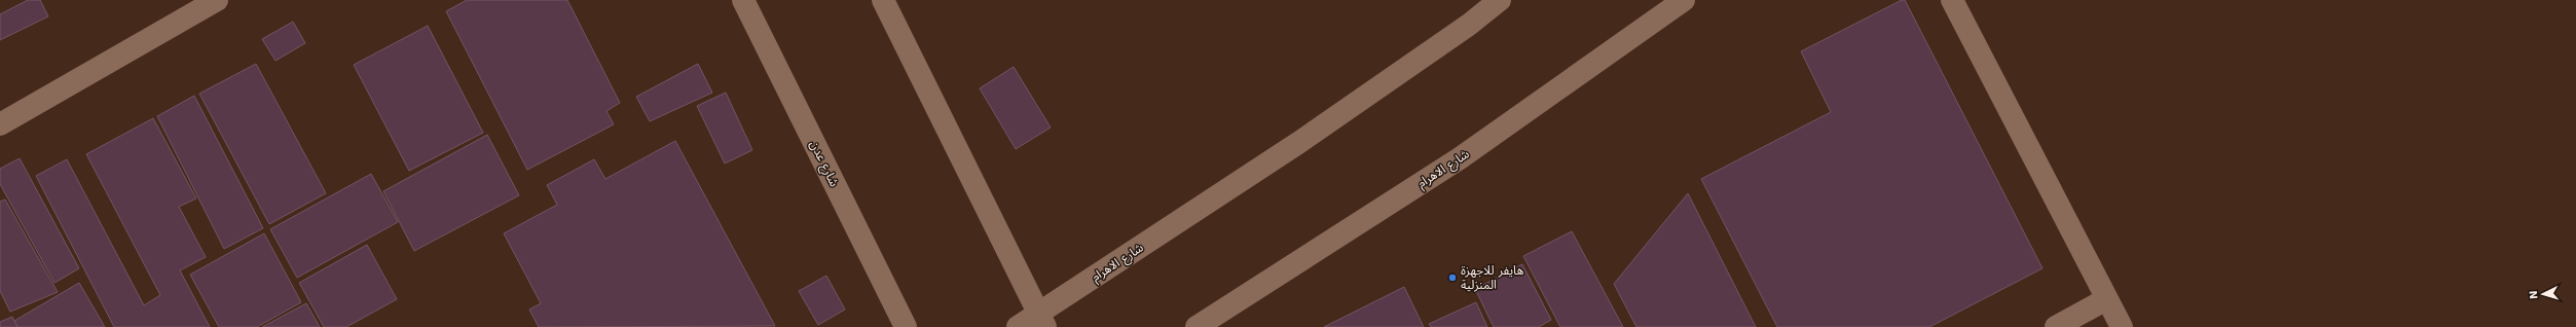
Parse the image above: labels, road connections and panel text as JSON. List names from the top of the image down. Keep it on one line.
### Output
{"streets":{"street":["شارع عدن","شارع الاهرام"]},"places":["هايفر للاجهزة المنزلية"],"north":"left"}
